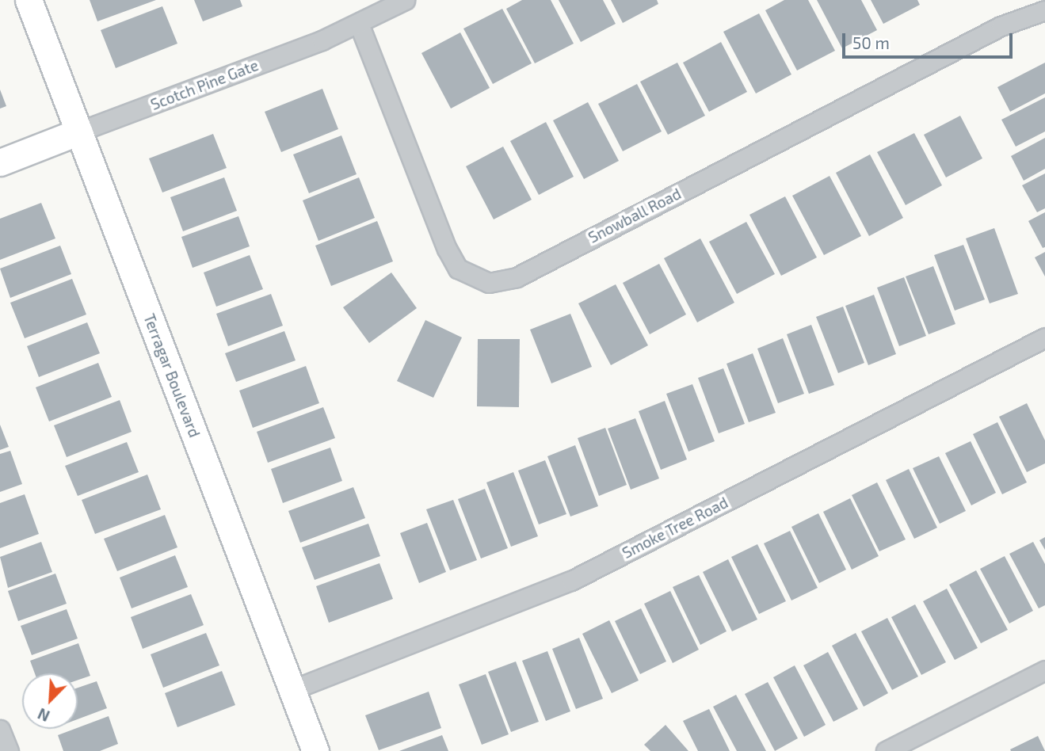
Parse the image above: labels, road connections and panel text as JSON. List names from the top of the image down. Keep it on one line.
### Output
{"streets":{"street":["Scotch Pine Gate","Snowball Road","Terragar Boulevard","Smoke Tree Road"]},"crossings":[["Scotch Pine Gate","Snowball Road"],["Scotch Pine Gate","Terragar Boulevard"],["Terragar Boulevard","Smoke Tree Road"]],"scale_bar":"50 m","north":"bottom left"}
